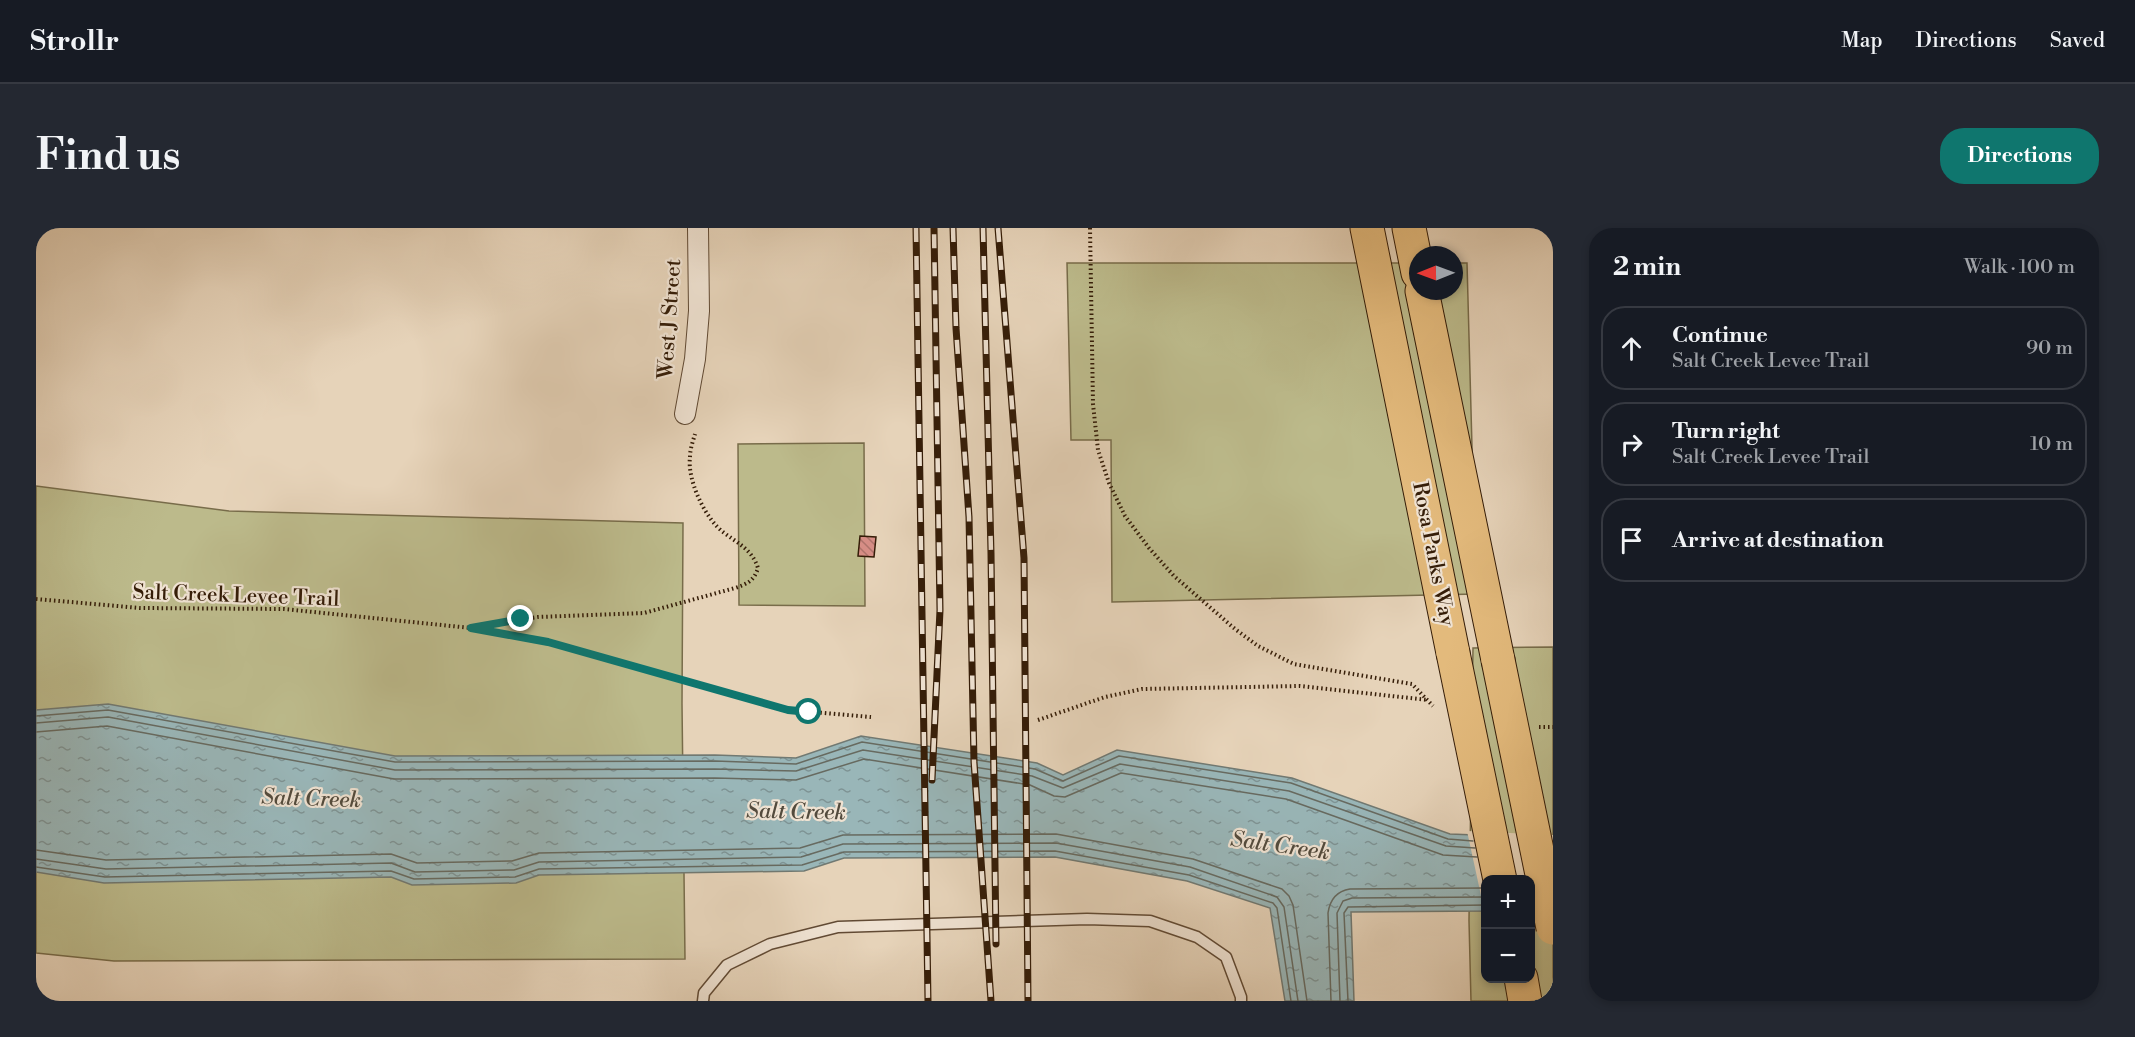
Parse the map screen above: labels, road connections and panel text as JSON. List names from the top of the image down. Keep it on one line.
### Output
{"streets":{"highway":["Rosa Parks Way"],"street":["West J Street"],"path":["Salt Creek Levee Trail"]},"water":["Salt Creek"],"north":"left","page":{"header":"Strollr","nav":["Map","Directions","Saved"],"buttons":"Directions","title":"Find us","heading":["2 min","Walk · 100 m"],"list":[["Continue","Salt Creek Levee Trail","90 m"],["Turn right","Salt Creek Levee Trail","10 m"],"Arrive at destination"],"map_buttons":["+","−"]}}
